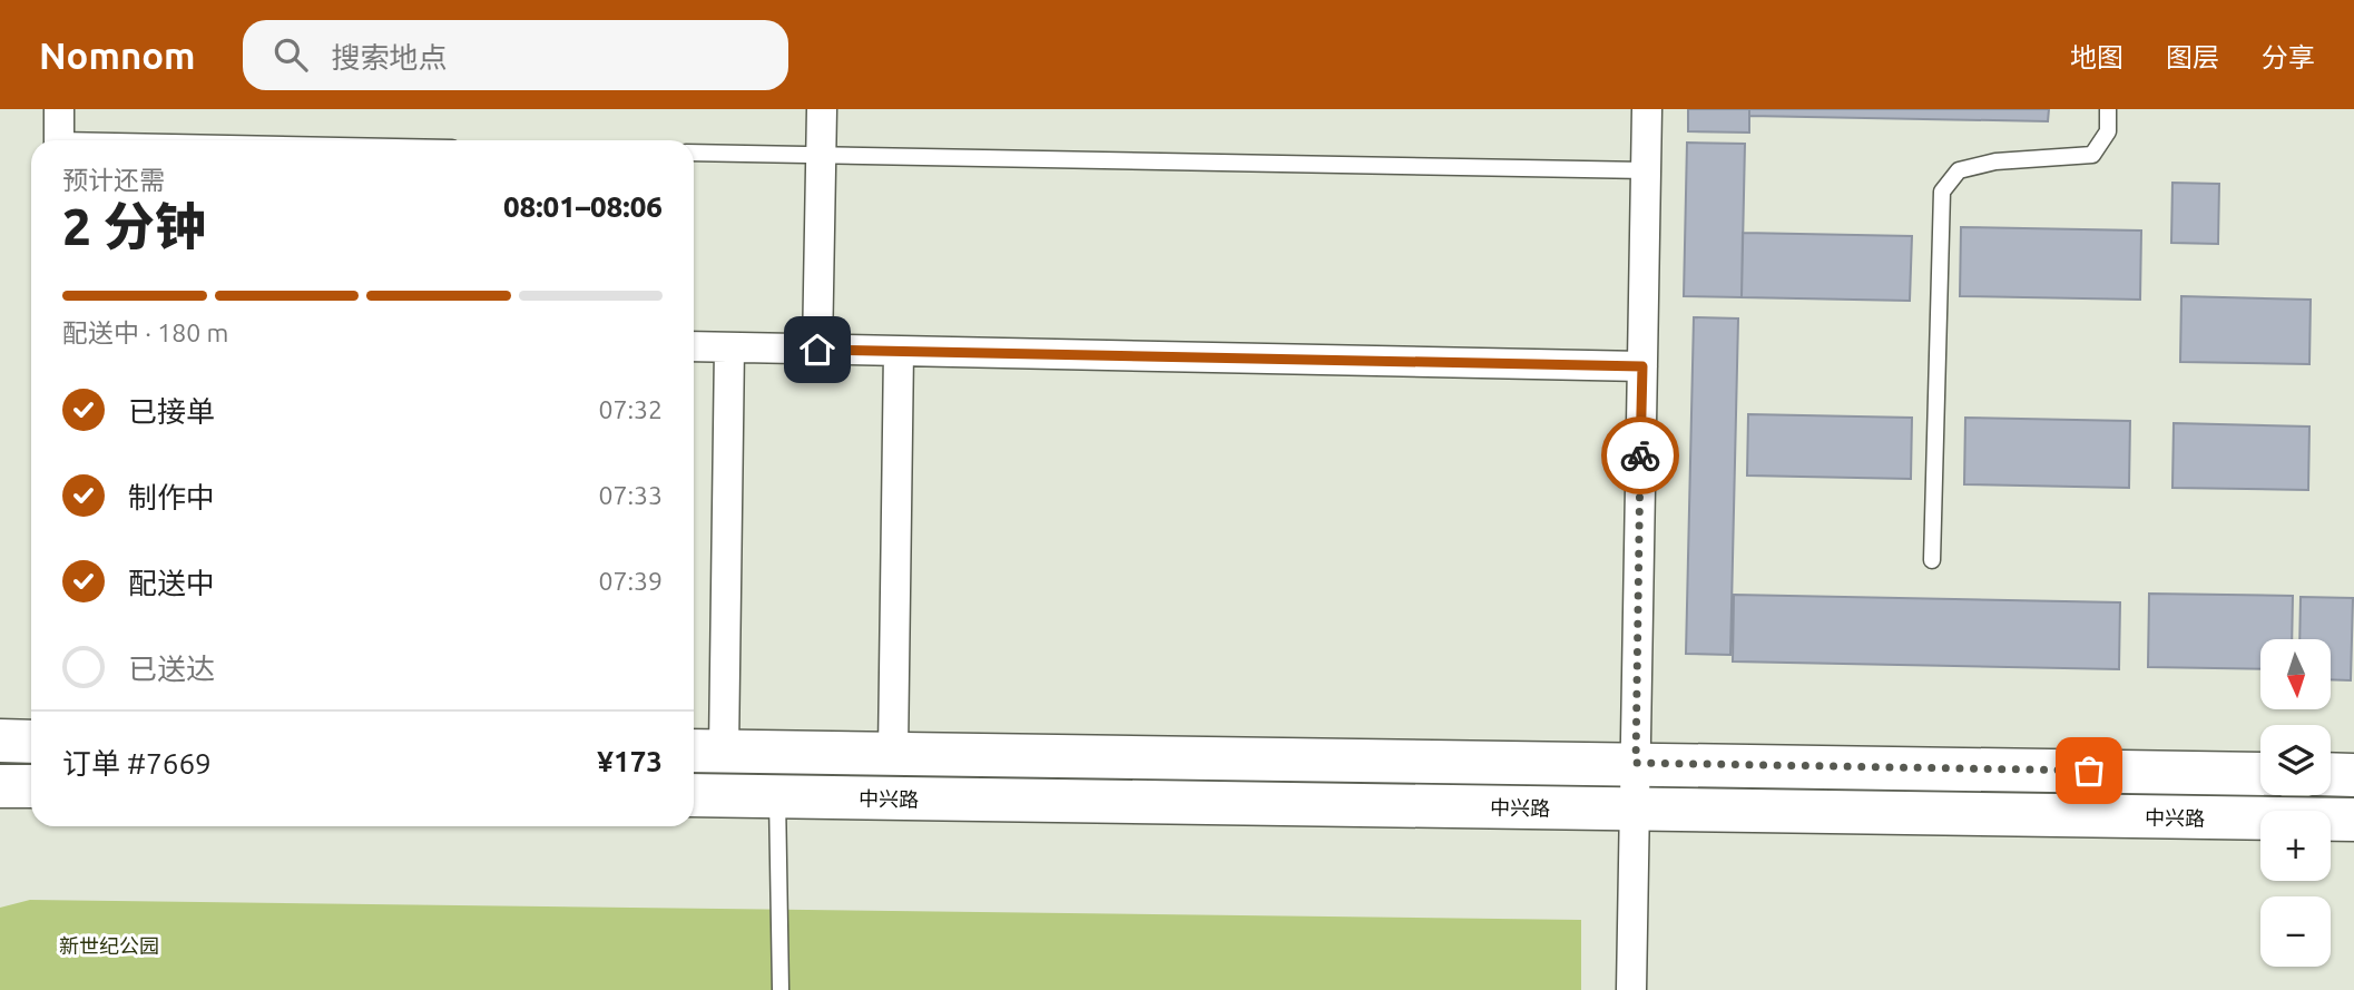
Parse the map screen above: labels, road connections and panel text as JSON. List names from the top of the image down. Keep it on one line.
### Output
{"streets":{"main road":["中兴路"]},"parks":["新世纪公园"],"north":"bottom","page":{"header":"Nomnom","search":"搜索地点","nav":["地图","图层","分享"],"heading":["2 分钟","预计还需","08:01–08:06"],"panel":["订单 #7669","¥173"],"bar":"配送中 · 180 m","list":[["已接单","07:32"],["制作中","07:33"],["配送中","07:39"],"已送达"],"map_buttons":["+","−"]}}
